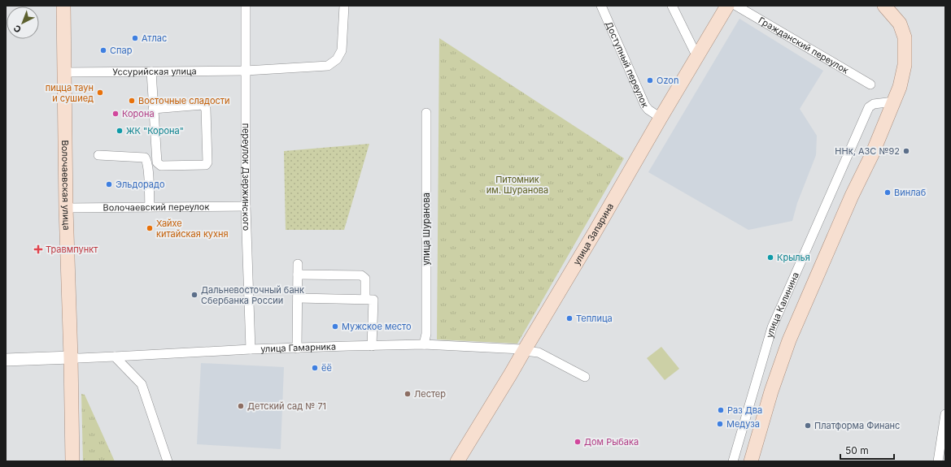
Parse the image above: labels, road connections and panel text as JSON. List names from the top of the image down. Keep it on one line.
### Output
{"streets":{"main road":["Волочаевская улица","улица Запарина"],"street":["Гражданский переулок","Доступный переулок","Уссурийская улица","переулок Дзержинского","Волочаевский переулок","улица Шуранова","улица Калинина","улица Гамарника"]},"crossings":[["Доступный переулок","улица Запарина"],["Уссурийская улица","переулок Дзержинского"],["Уссурийская улица","Волочаевская улица"],["переулок Дзержинского","Волочаевский переулок"],["переулок Дзержинского","улица Гамарника"],["Волочаевская улица","Волочаевский переулок"],["Волочаевская улица","улица Гамарника"],["улица Шуранова","улица Гамарника"],["улица Запарина","улица Гамарника"]],"parks":["Питомник им. Шуранова"],"places":{"other":["Атлас","Спар","Ozon","пицца таун и сушиед","Восточные сладости","Корона","ЖК \"Корона\"","ННк, АЗС №92","Эльдорадо","Винлаб","Хайхе китайская кухня","Крылья","Дальневосточный банк Сбербанка России","Теплица","Мужское место","ёё","Лестер","Детский сад № 71","Раз Два","Медуза","Платформа Финанс","Дом Рыбака"],"health":["Травмпункт"]},"scale_bar":"50 m","north":"bottom left"}
